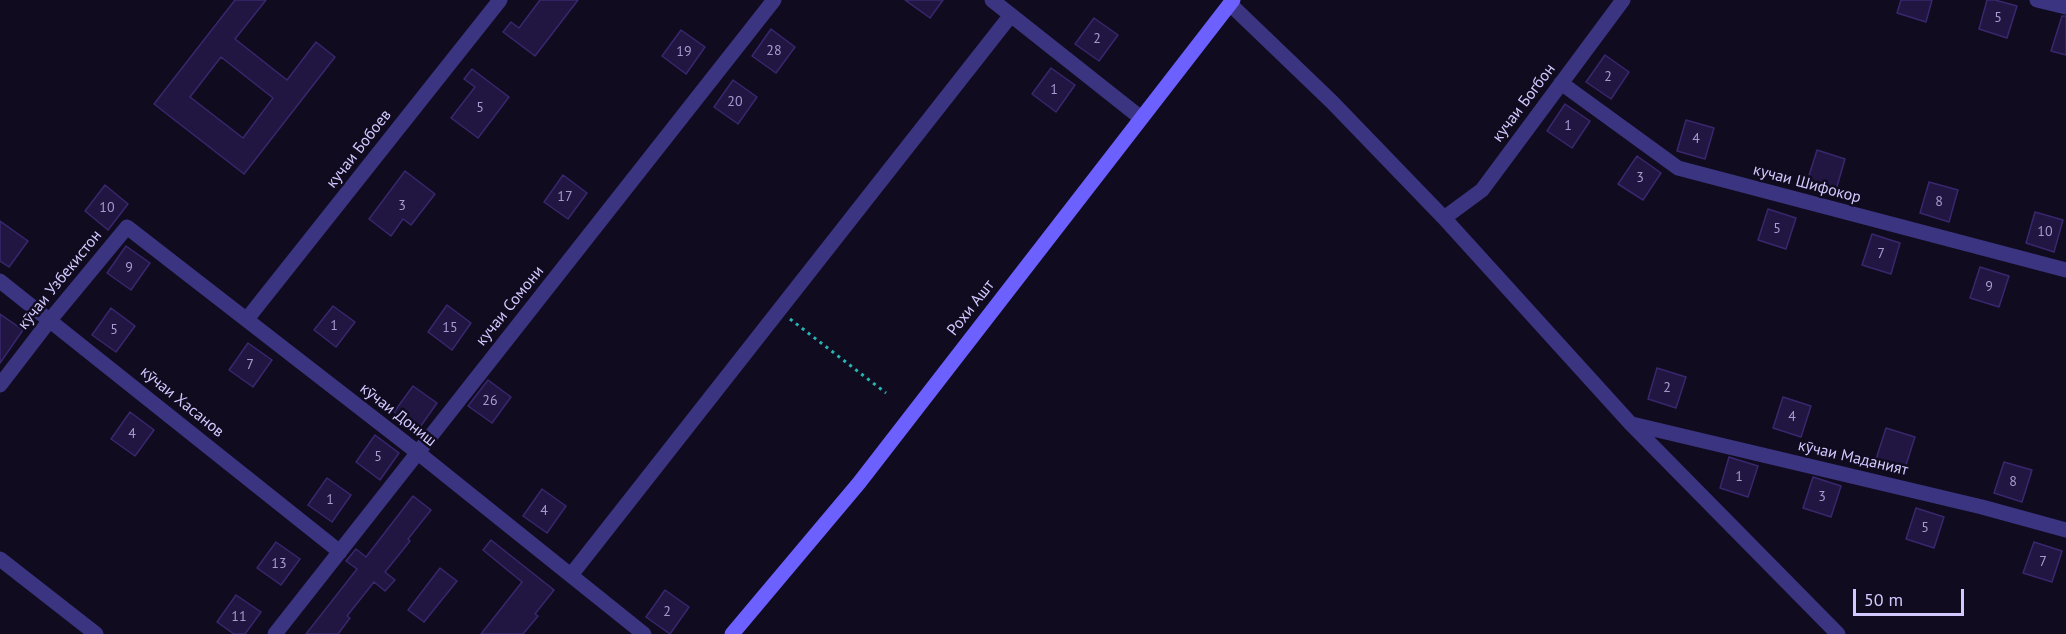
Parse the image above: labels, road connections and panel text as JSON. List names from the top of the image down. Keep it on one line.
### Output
{"streets":{"main road":["Рохи Ашт"],"street":["кучаи Богбон","кучаи Бобоев","кучаи Шифокор","кӯчаи Узбекистон","кучаи Сомони","кӯчаи Хасанов","кӯчаи Дониш","кӯчаи Маданият"]},"crossings":[["кучаи Богбон","кучаи Шифокор"],["кучаи Бобоев","кӯчаи Дониш"],["кӯчаи Узбекистон","кӯчаи Хасанов"],["кӯчаи Узбекистон","кӯчаи Дониш"],["кучаи Сомони","кӯчаи Хасанов"],["кучаи Сомони","кӯчаи Дониш"]],"house_numbers":["5","2","28","19","2","1","20","5","1","4","3","17","8","3","10","5","10","7","9","9","1","15","5","7","2","26","4","4","5","1","8","3","1","4","5","7","13","2","11"],"scale_bar":"50 m"}
